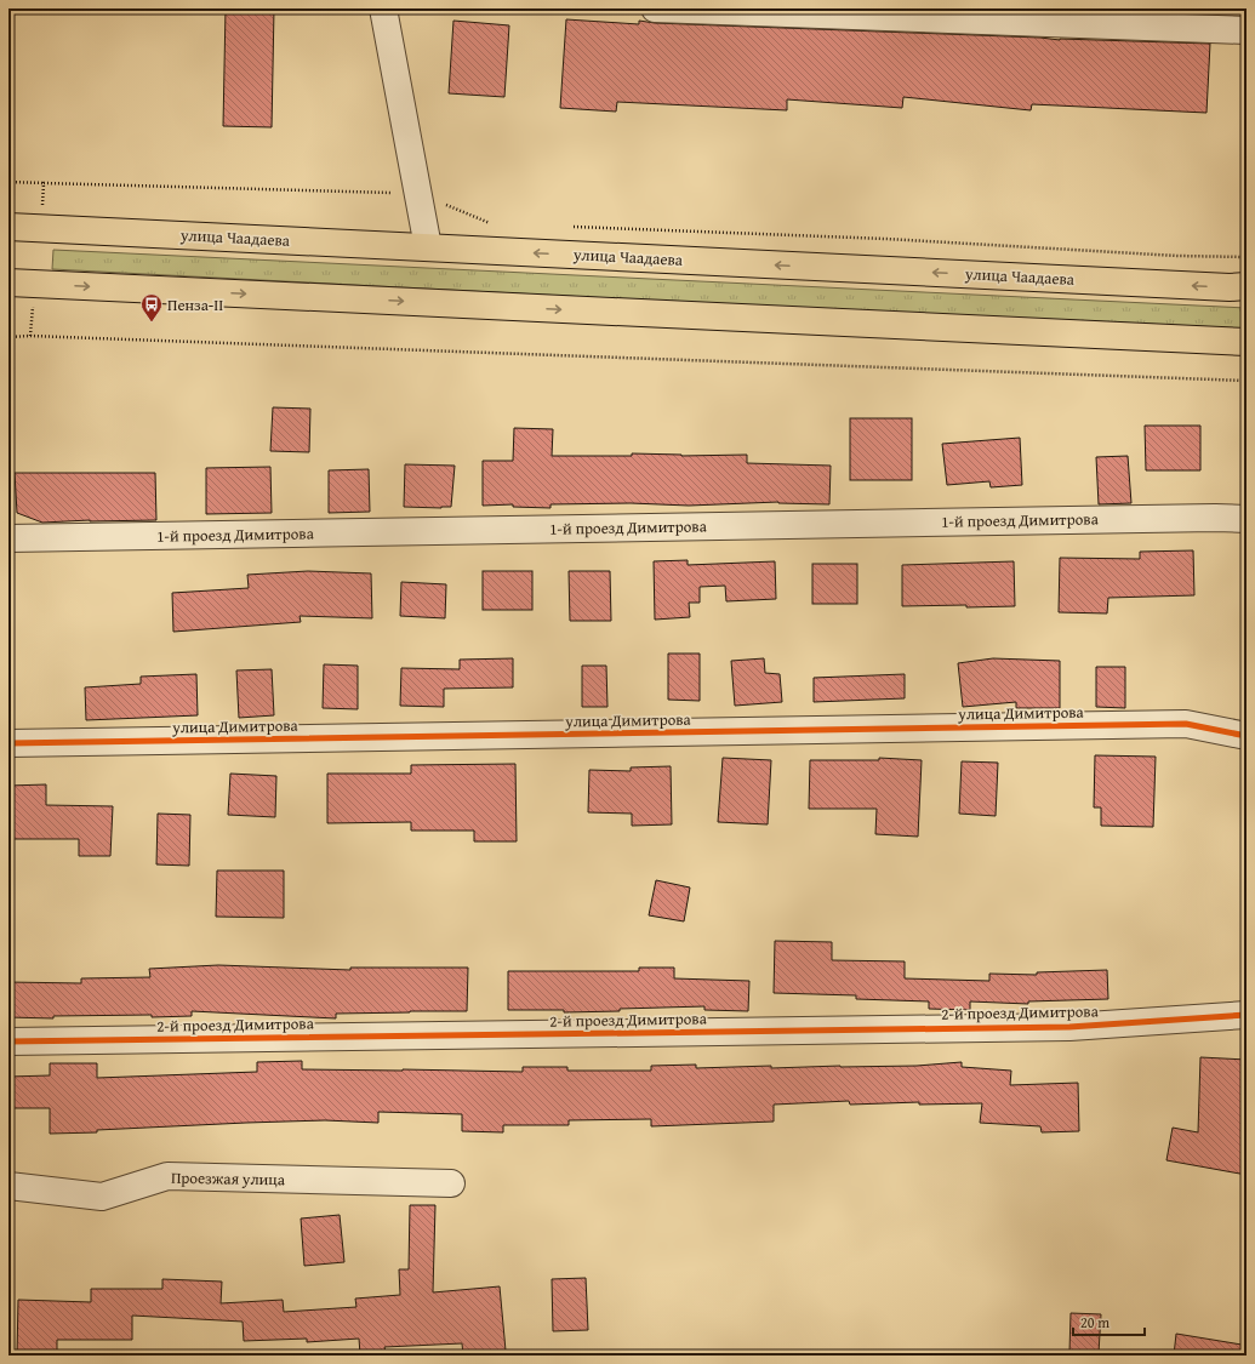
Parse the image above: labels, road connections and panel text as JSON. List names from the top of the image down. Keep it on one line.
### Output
{"streets":{"main road":["улица Чаадаева"],"street":["1-й проезд Димитрова","улица Димитрова","2-й проезд Димитрова","Проезжая улица"]},"places":{"bus stop":["Пенза-II"]},"scale_bar":"20 m"}
